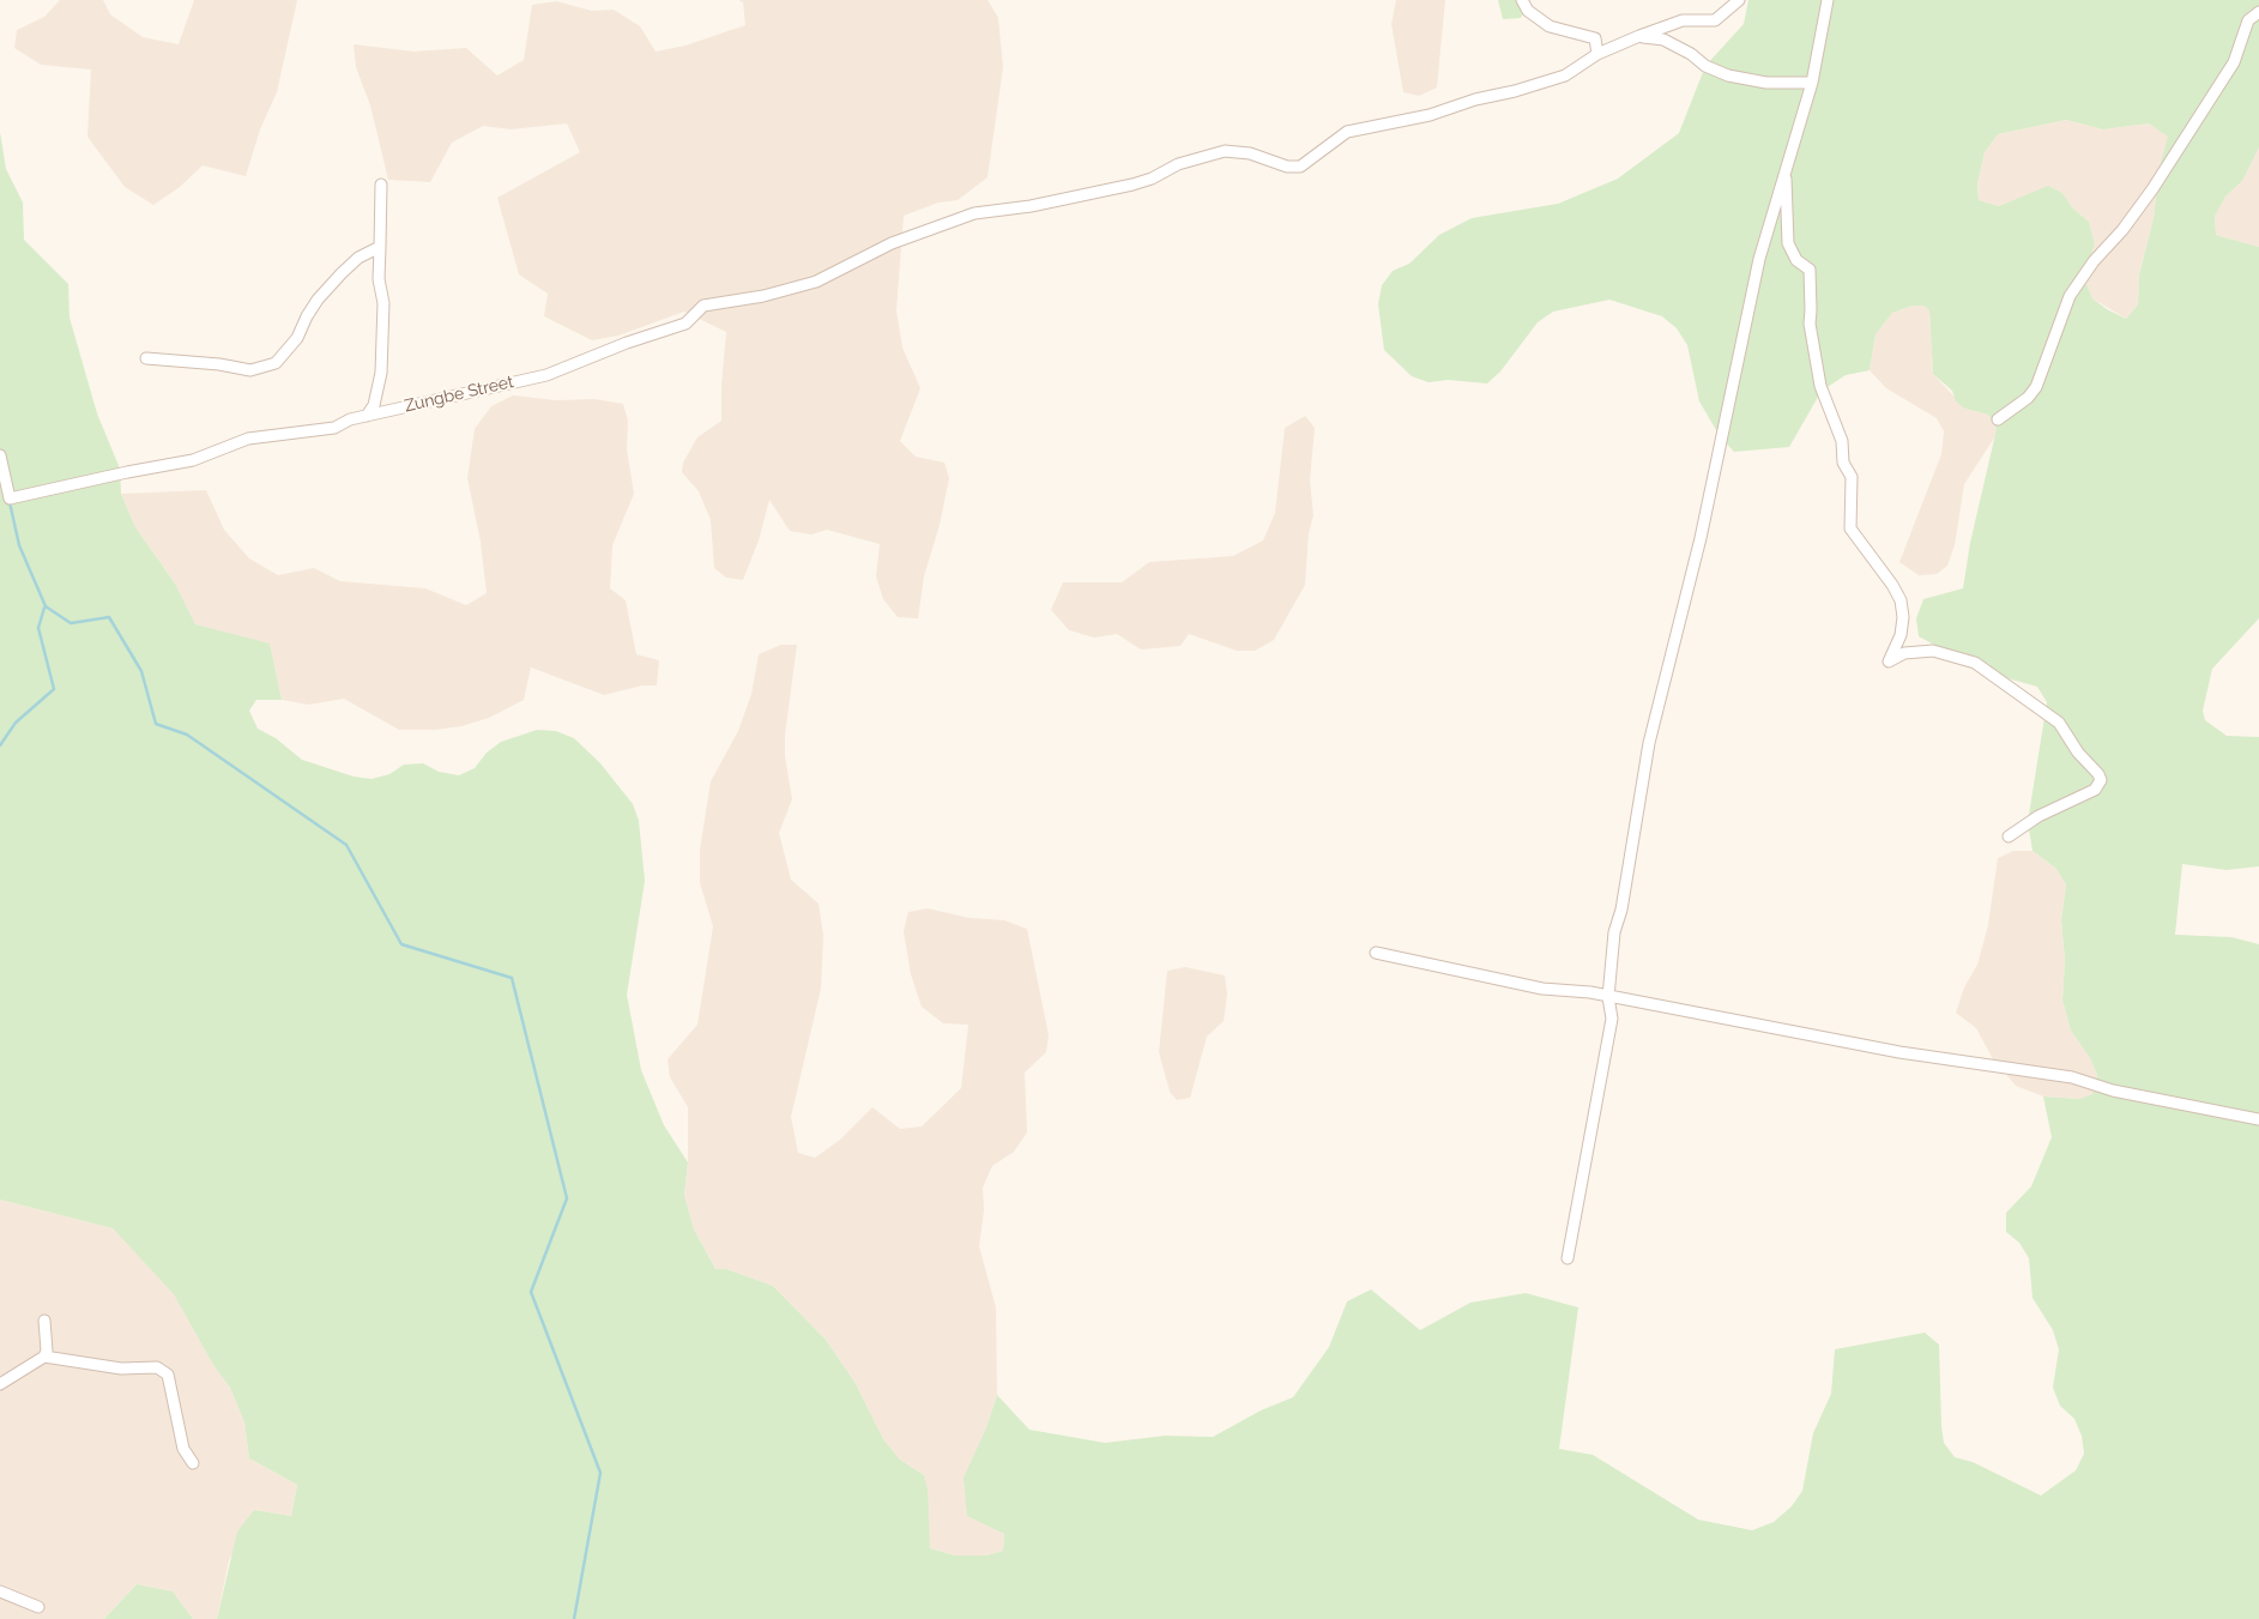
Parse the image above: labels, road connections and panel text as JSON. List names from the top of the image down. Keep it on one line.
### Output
{"streets":{"street":["Zungbe Street"]}}
